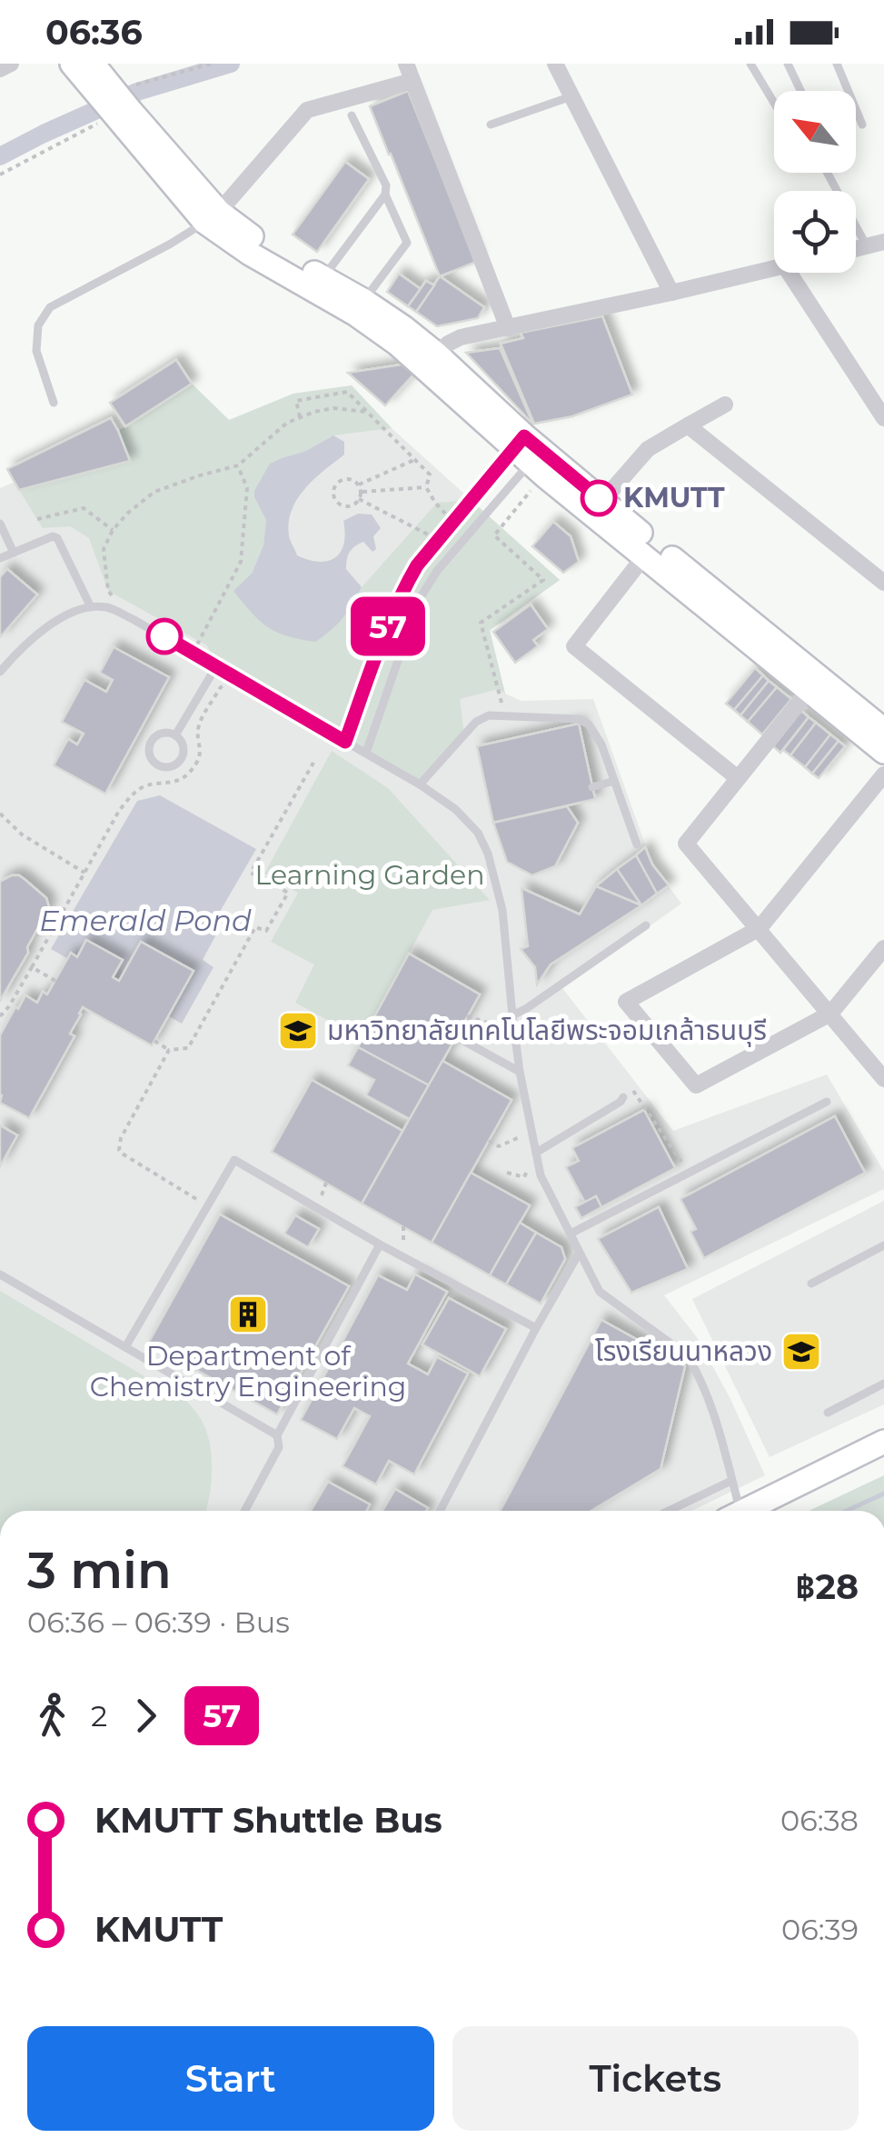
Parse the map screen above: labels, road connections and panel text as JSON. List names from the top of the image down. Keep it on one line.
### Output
{"water":["Emerald Pond"],"parks":["Learning Garden"],"places":{"other":["KMUTT"],"school or university":["มหาวิทยาลัยเทคโนโลยีพระจอมเกล้าธนบุรี","โรงเรียนนาหลวง"],"building":["Department of Chemistry Engineering"]},"lines":["bus line 57"],"north":"top left","page":{"status":"06:36","on_map":"57","heading":["3 min","06:36 – 06:39 · Bus","฿28"],"legs":["2","57"],"list":[{"name":"KMUTT Shuttle Bus","value":"06:38"},{"name":"KMUTT","value":"06:39"}],"buttons":["Start","Tickets"]}}
